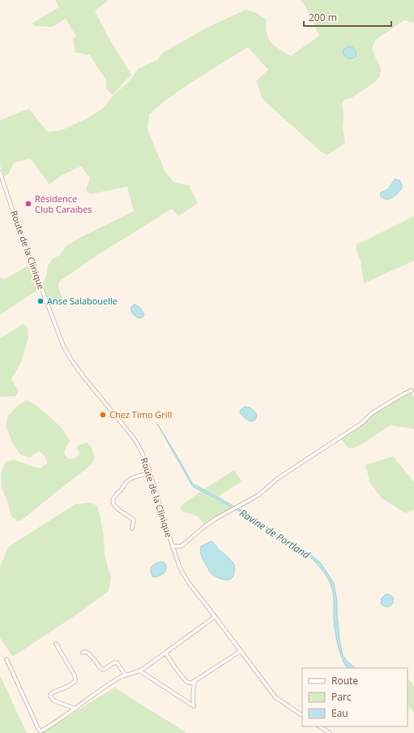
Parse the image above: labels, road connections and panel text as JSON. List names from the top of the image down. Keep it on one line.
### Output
{"streets":{"street":["Route de la Clinique"]},"water":["Ravine de Portland"],"places":["Résidence Club Caraibes","Anse Salabouelle","Chez Timo Grill"],"legend":["Route","Parc","Eau"],"scale_bar":"200 m"}
